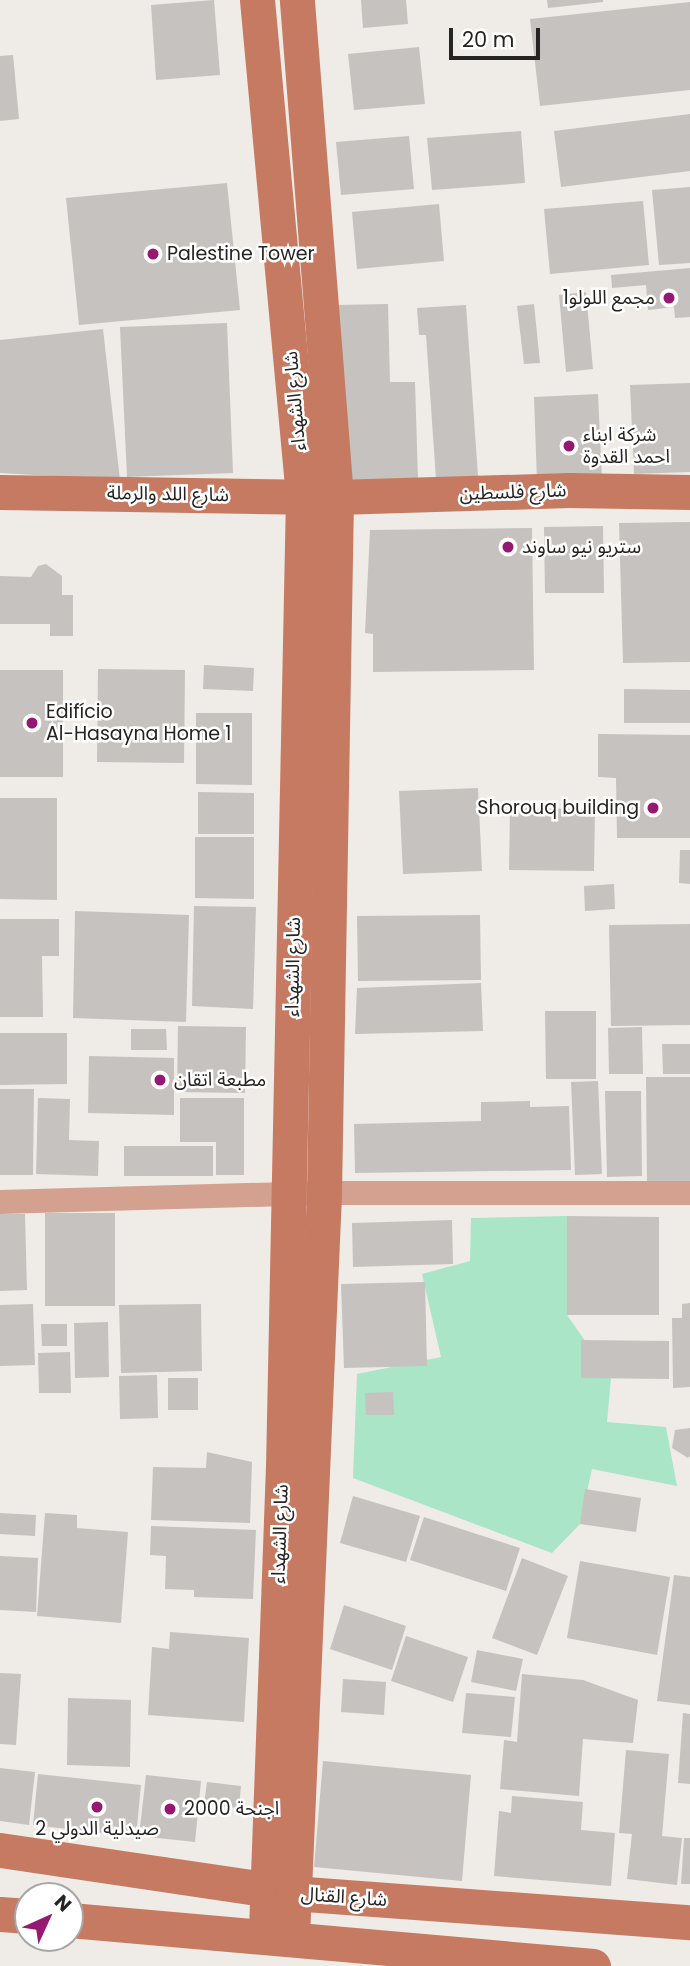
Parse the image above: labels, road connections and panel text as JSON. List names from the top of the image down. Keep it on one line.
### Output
{"streets":{"street":["شارع الشهداء","شارع فلسطين","شارع اللد والرملة","شارع القنال"]},"crossings":[["شارع الشهداء","شارع فلسطين"],["شارع الشهداء","شارع اللد والرملة"],["شارع الشهداء","شارع القنال"],["شارع فلسطين","شارع اللد والرملة"]],"places":["Palestine Tower","مجمع اللولو1","شركة ابناء احمد القدوة","ستريو نيو ساوند","Edifício Al-Hasayna Home 1","Shorouq building","مطبعة اتقان","صيدلية الدولي 2","اجنحة 2000"],"scale_bar":"20 m","north":"top right"}
